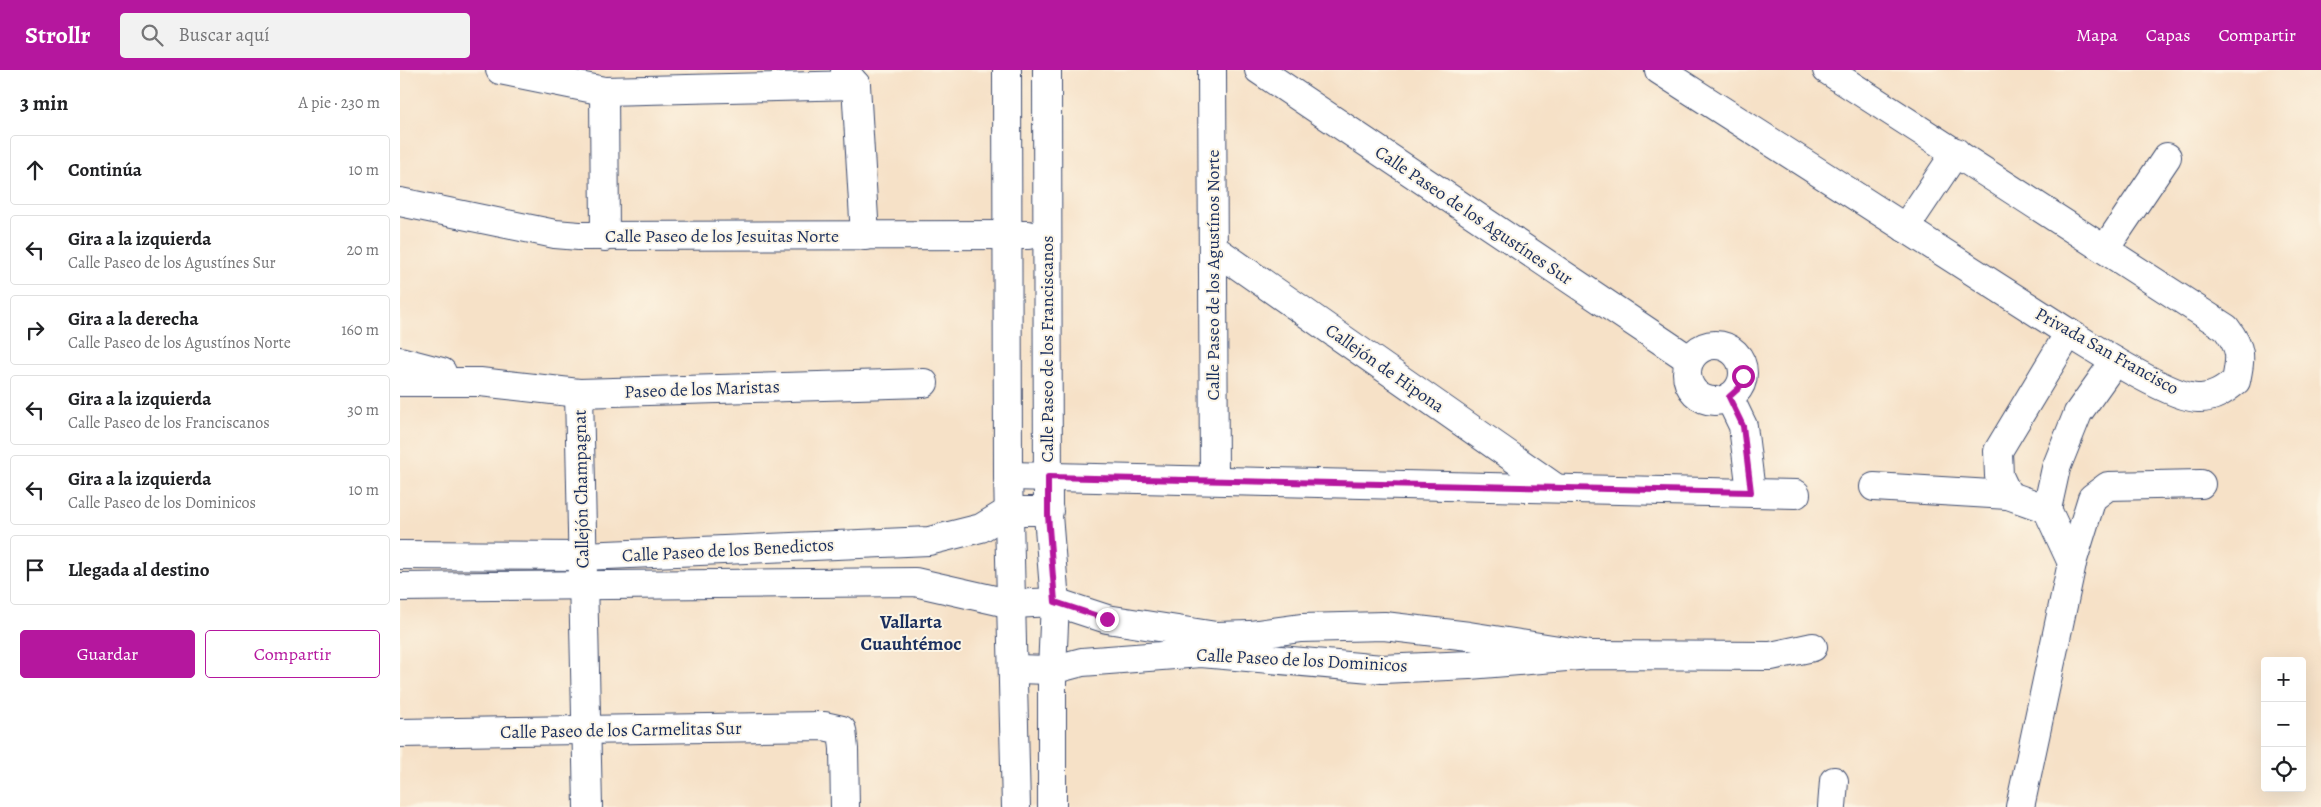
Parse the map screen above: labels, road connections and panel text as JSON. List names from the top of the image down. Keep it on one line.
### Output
{"streets":{"street":["Calle Paseo de los Agustínes Sur","Calle Paseo de los Jesuitas Norte","Calle Paseo de los Agustínos Norte","Calle Paseo de los Franciscanos","Privada San Francisco","Callejón de Hipona","Paseo de los Maristas","Callejón Champagnat","Calle Paseo de los Benedictos","Calle Paseo de los Dominicos","Calle Paseo de los Carmelitas Sur"]},"crossings":[["Calle Paseo de los Jesuitas Norte","Calle Paseo de los Franciscanos"],["Calle Paseo de los Agustínos Norte","Callejón de Hipona"],["Calle Paseo de los Franciscanos","Calle Paseo de los Benedictos"],["Calle Paseo de los Franciscanos","Calle Paseo de los Dominicos"],["Paseo de los Maristas","Callejón Champagnat"],["Callejón Champagnat","Calle Paseo de los Benedictos"],["Callejón Champagnat","Calle Paseo de los Carmelitas Sur"],["Calle Paseo de los Benedictos","Calle Paseo de los Dominicos"]],"districts":["Vallarta Cuauhtémoc"],"page":{"header":"Strollr","search":"Buscar aquí","nav":["Mapa","Capas","Compartir"],"heading":["3 min","A pie · 230 m"],"list":[["Continúa","10 m"],["Gira a la izquierda","Calle Paseo de los Agustínes Sur","20 m"],["Gira a la derecha","Calle Paseo de los Agustínos Norte","160 m"],["Gira a la izquierda","Calle Paseo de los Franciscanos","30 m"],["Gira a la izquierda","Calle Paseo de los Dominicos","10 m"],"Llegada al destino"],"buttons":["Guardar","Compartir"],"map_buttons":["+","−"]}}
